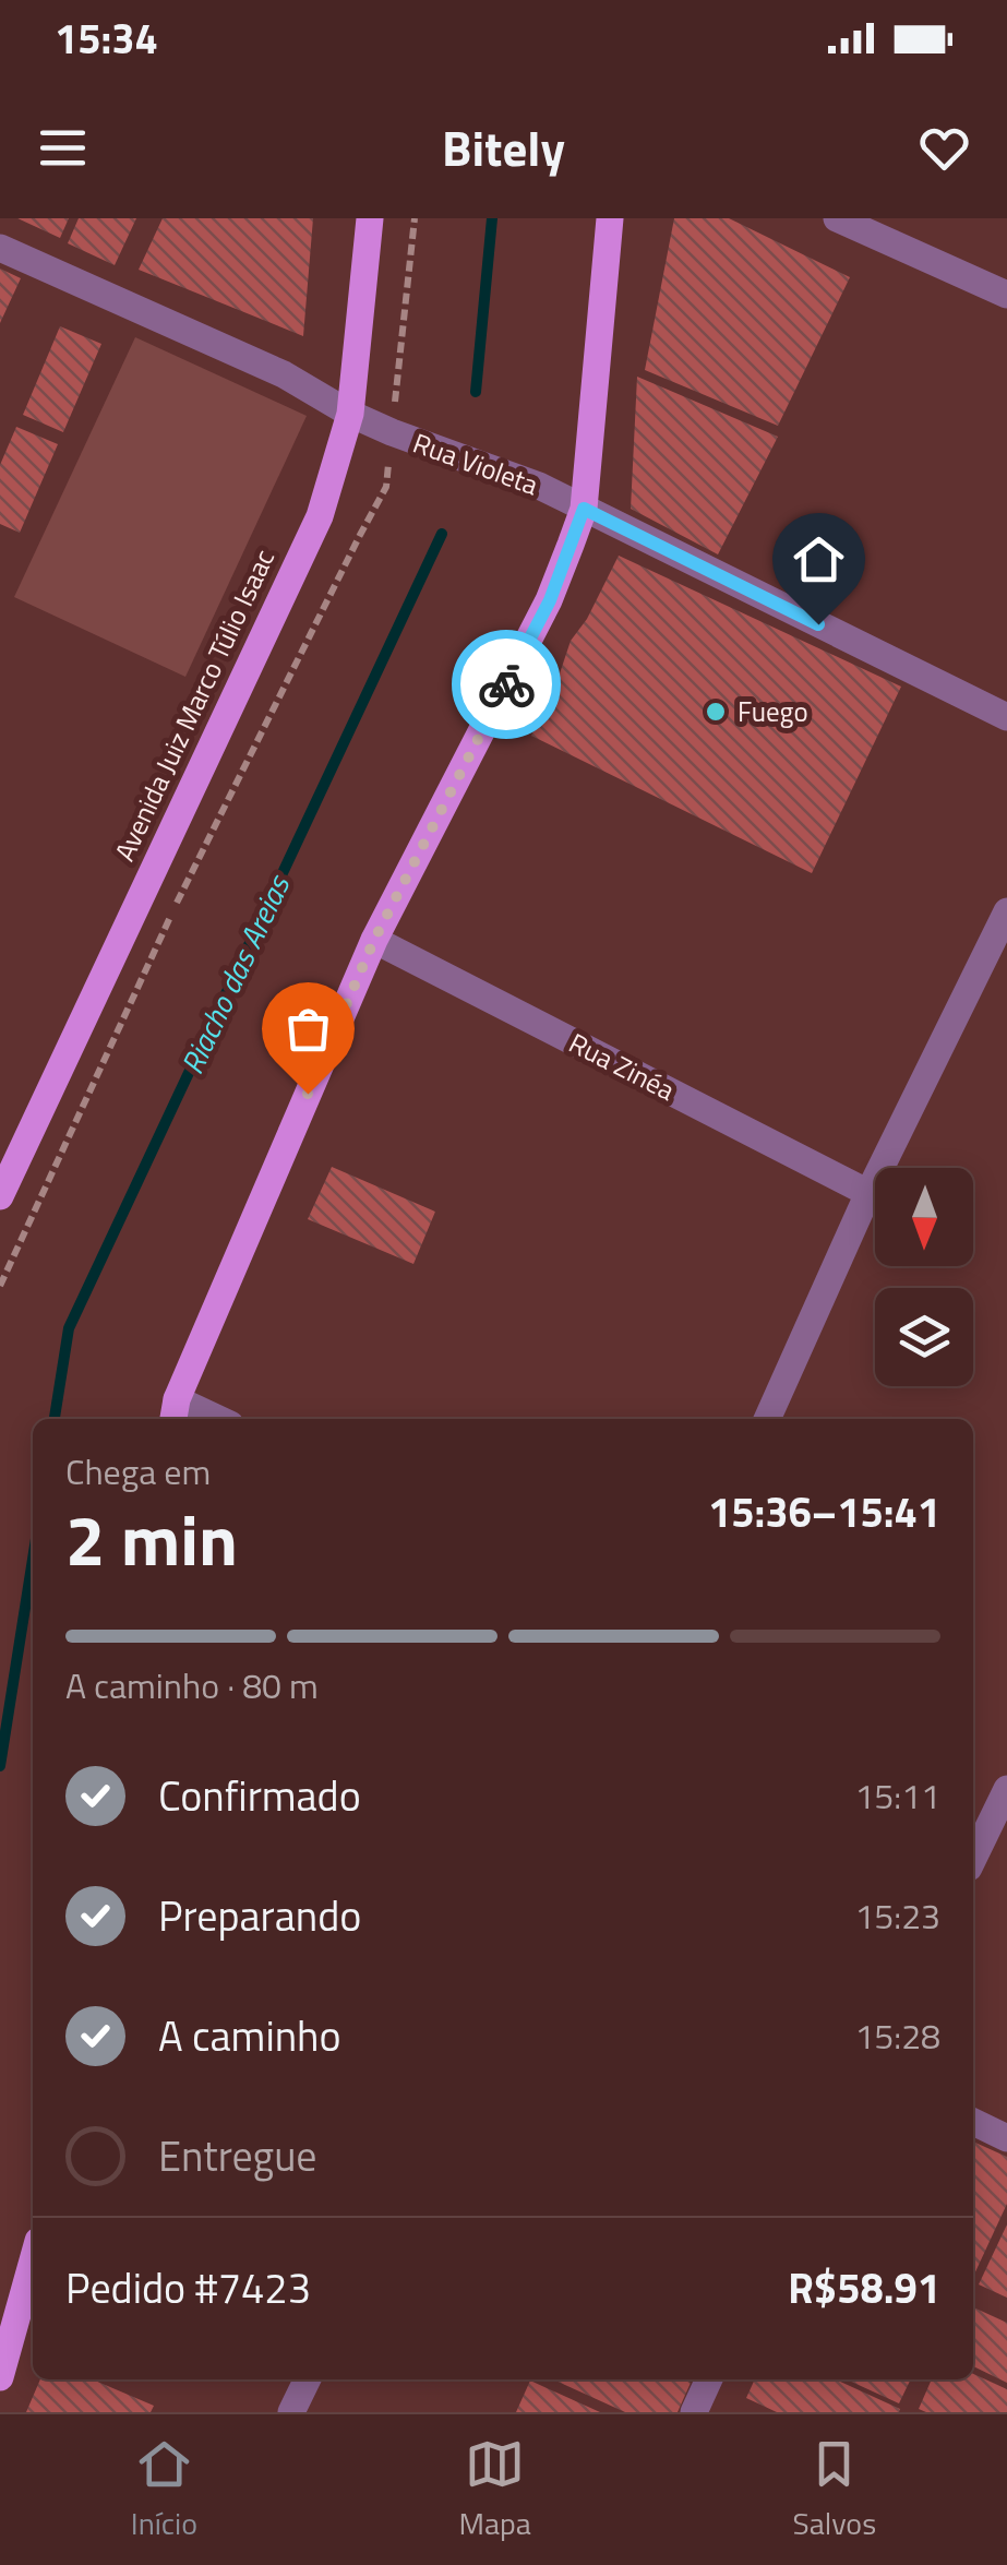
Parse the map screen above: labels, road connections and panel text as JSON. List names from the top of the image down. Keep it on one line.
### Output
{"streets":{"main road":["Avenida Juiz Marco Túlio Isaac"],"street":["Rua Violeta","Rua Zinéa"]},"crossings":[["Rua Violeta","Avenida Juiz Marco Túlio Isaac"]],"water":["Riacho das Areias"],"places":["Fuego"],"north":"bottom","page":{"status":"15:34","header":"Bitely","heading":["2 min","Chega em","15:36–15:41"],"panel":["Pedido #7423","R$58.91"],"bar":"A caminho · 80 m","list":[["Confirmado","15:11"],["Preparando","15:23"],["A caminho","15:28"],"Entregue"],"tabs":["Início","Mapa","Salvos"]}}
